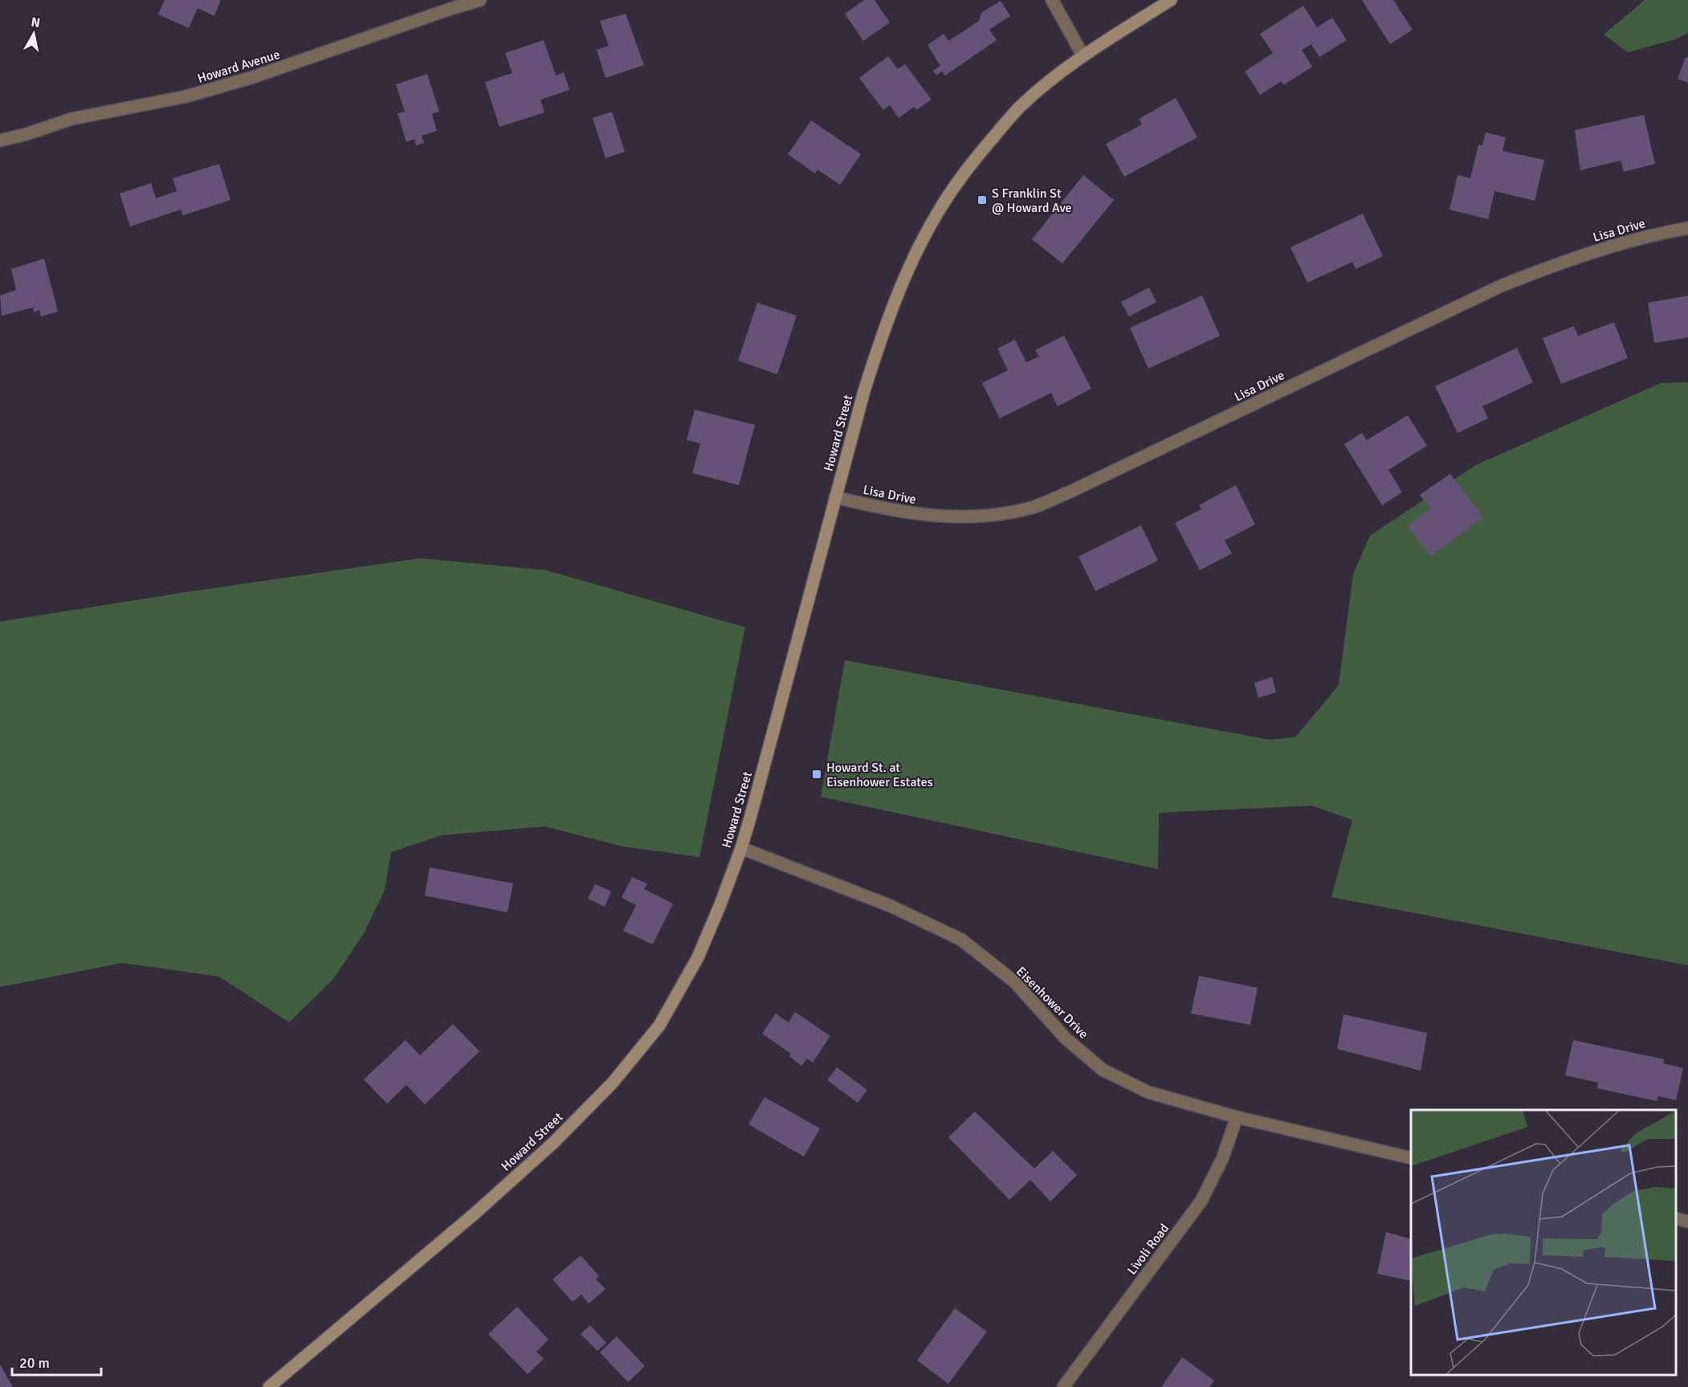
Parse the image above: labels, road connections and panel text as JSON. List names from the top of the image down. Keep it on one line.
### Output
{"streets":{"main road":["Howard Street"],"street":["Howard Avenue","Lisa Drive","Eisenhower Drive","Livoli Road"]},"crossings":[["Lisa Drive","Howard Street"],["Howard Street","Eisenhower Drive"],["Eisenhower Drive","Livoli Road"]],"places":{"transit":["S Franklin St @ Howard Ave","Howard St. at Eisenhower Estates"]},"scale_bar":"20 m","north":"top"}
